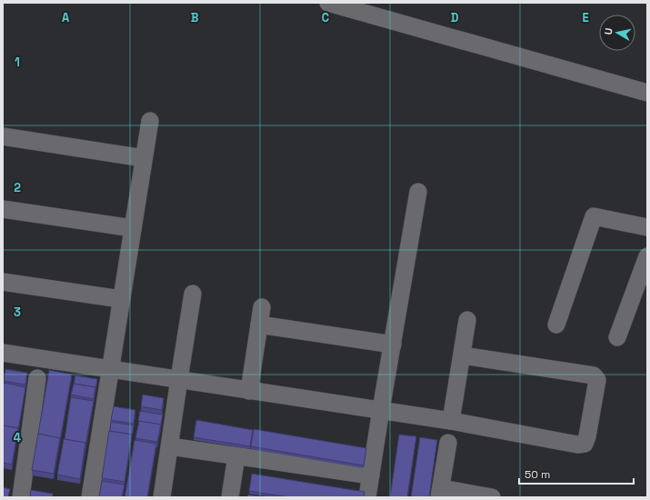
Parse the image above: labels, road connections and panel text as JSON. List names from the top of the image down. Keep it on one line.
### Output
{"scale_bar":"50 m","north":"left","grid":{"columns":["A","B","C","D","E"],"rows":["1","2","3","4"]}}
